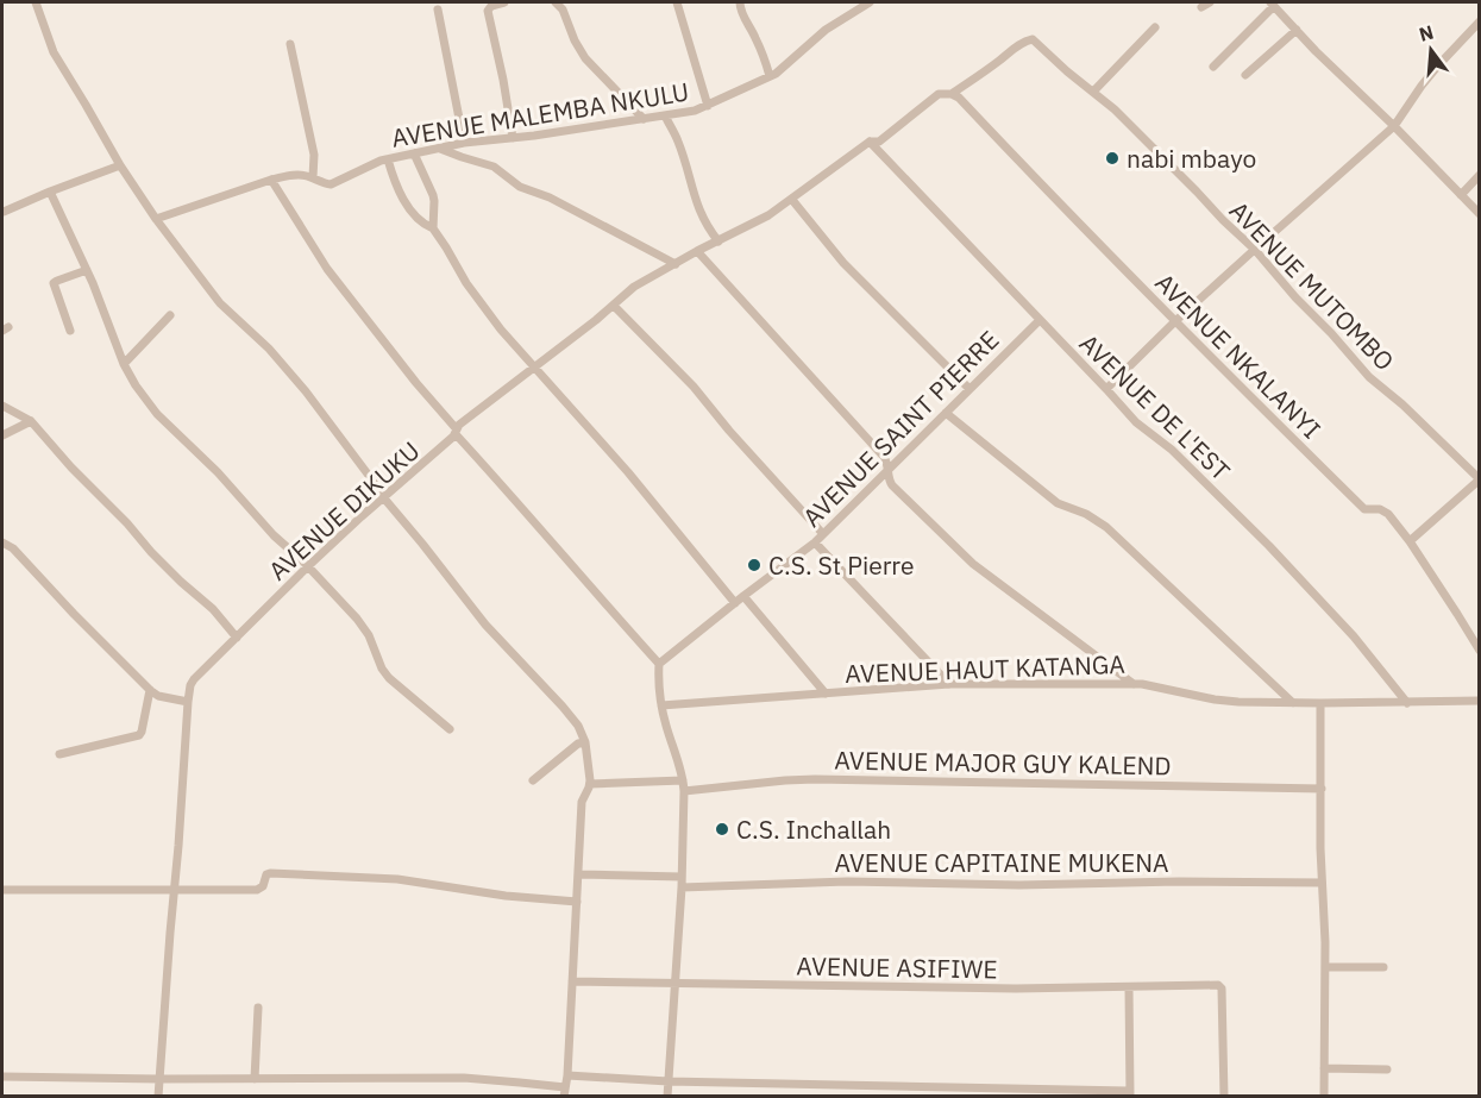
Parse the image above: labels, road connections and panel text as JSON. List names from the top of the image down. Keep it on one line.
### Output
{"streets":{"street":["AVENUE MALEMBA NKULU","AVENUE MUTOMBO","AVENUE NKALANYI","AVENUE DE L'EST","AVENUE SAINT PIERRE","AVENUE DIKUKU","AVENUE HAUT KATANGA","AVENUE MAJOR GUY KALEND","AVENUE CAPITAINE MUKENA","AVENUE ASIFIWE"]},"crossings":[["AVENUE MUTOMBO","AVENUE NKALANYI"],["AVENUE MUTOMBO","AVENUE DIKUKU"],["AVENUE NKALANYI","AVENUE DIKUKU"],["AVENUE DE L'EST","AVENUE SAINT PIERRE"],["AVENUE DE L'EST","AVENUE DIKUKU"],["AVENUE DE L'EST","AVENUE HAUT KATANGA"]],"places":["nabi mbayo","C.S. St Pierre","C.S. Inchallah"],"north":"top"}
